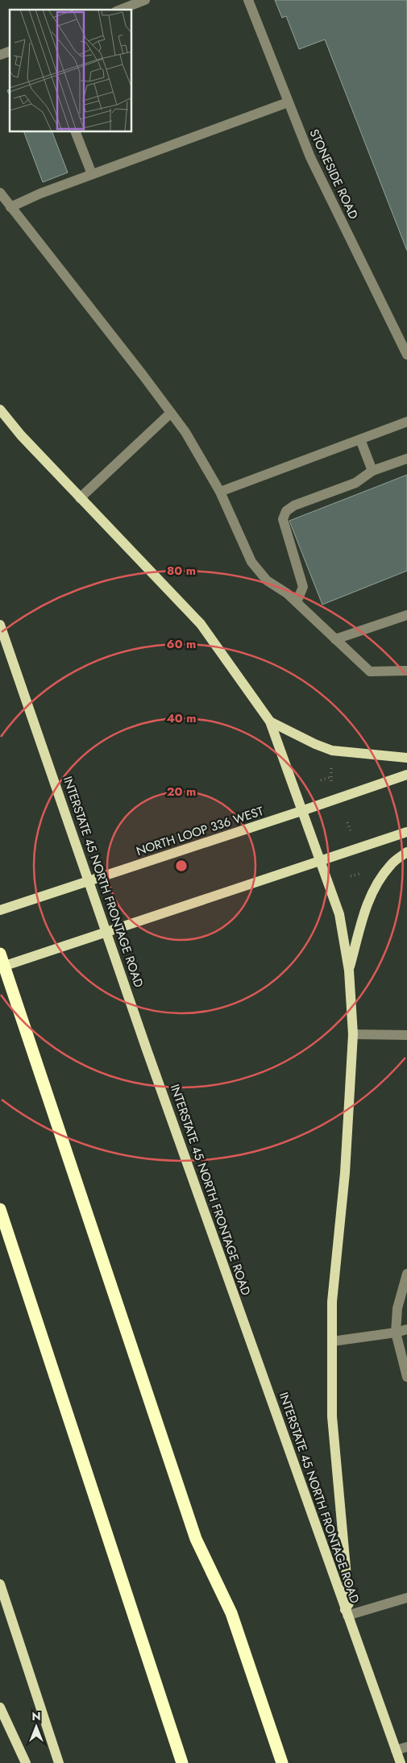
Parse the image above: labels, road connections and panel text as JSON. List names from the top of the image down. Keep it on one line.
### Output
{"streets":{"main road":["NORTH LOOP 336 WEST","INTERSTATE 45 NORTH FRONTAGE ROAD"],"street":["STONESIDE ROAD"]},"north":"top","rings":["80 m","60 m","40 m","20 m"]}
